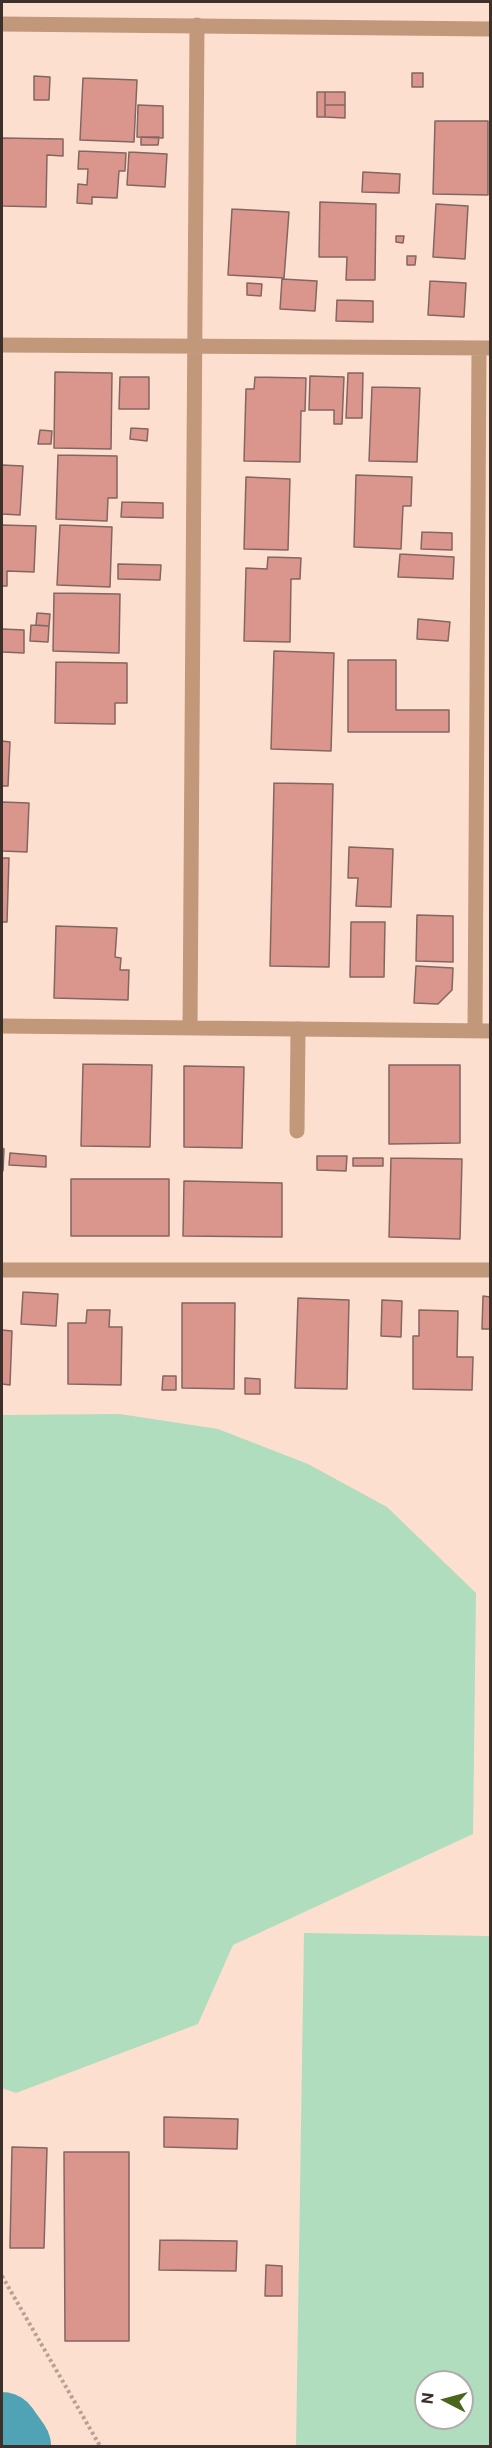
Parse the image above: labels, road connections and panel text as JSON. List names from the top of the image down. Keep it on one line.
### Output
{"north":"left"}
